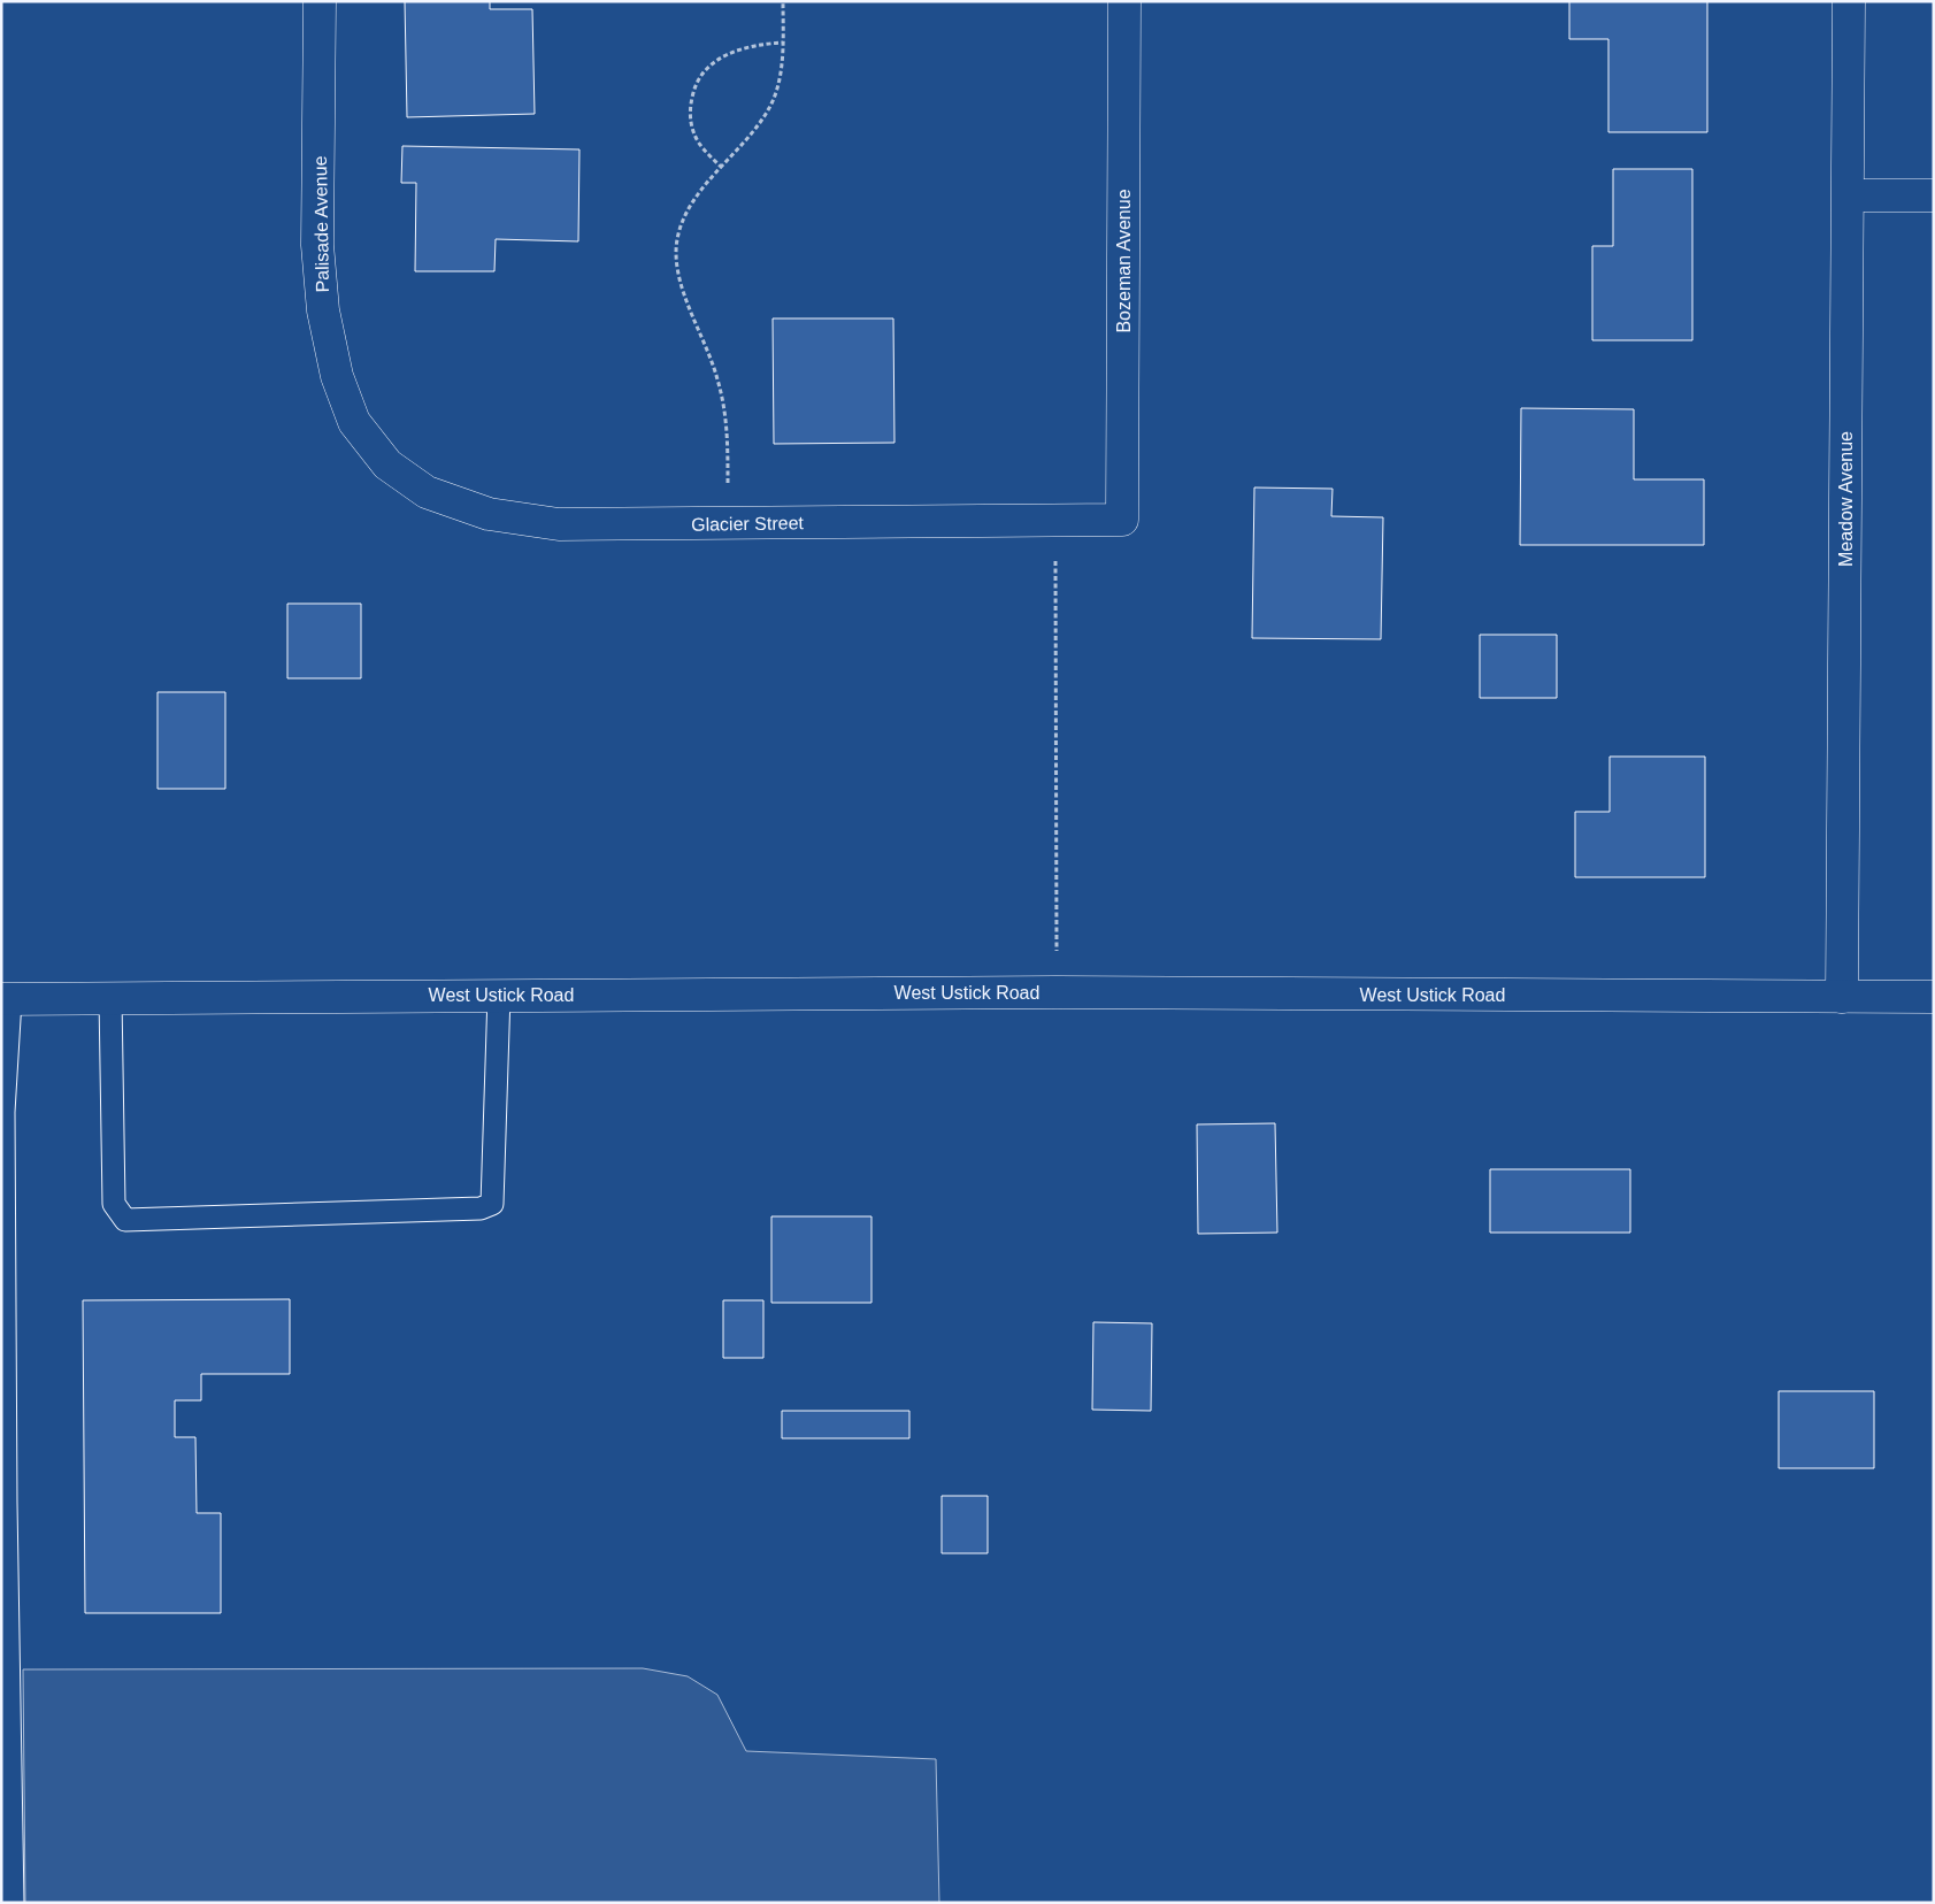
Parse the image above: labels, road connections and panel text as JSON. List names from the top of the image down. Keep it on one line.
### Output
{"streets":{"street":["Palisade Avenue","Bozeman Avenue","Meadow Avenue","Glacier Street","West Ustick Road"]},"crossings":[["Palisade Avenue","Glacier Street"],["Bozeman Avenue","Glacier Street"],["Meadow Avenue","West Ustick Road"]]}
